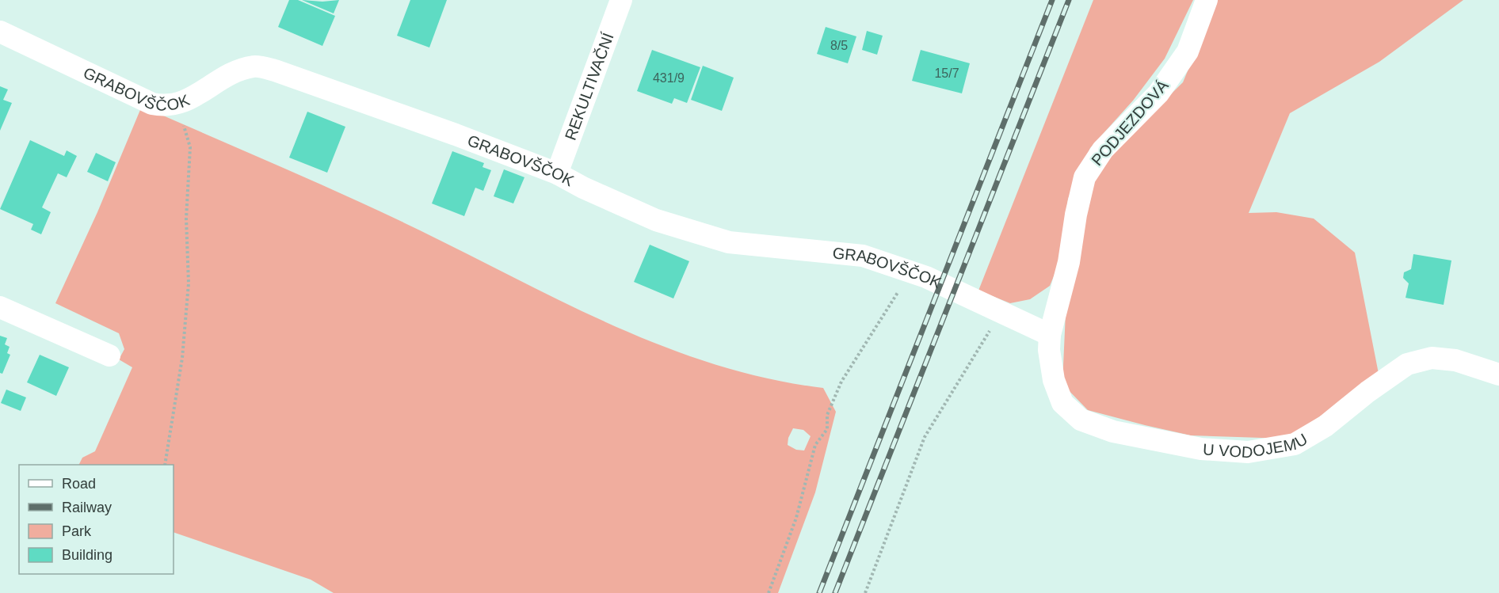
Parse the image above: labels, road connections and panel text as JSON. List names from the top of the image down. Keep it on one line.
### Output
{"streets":{"street":["GRABOVŠČOK","REKULTIVAČNÍ","PODJEZDOVÁ","U VODOJEMU"]},"crossings":[["GRABOVŠČOK","REKULTIVAČNÍ"],["GRABOVŠČOK","PODJEZDOVÁ"],["GRABOVŠČOK","U VODOJEMU"],["PODJEZDOVÁ","U VODOJEMU"]],"house_numbers":["8/5","15/7","431/9"],"legend":["Road","Railway","Park","Building"]}
